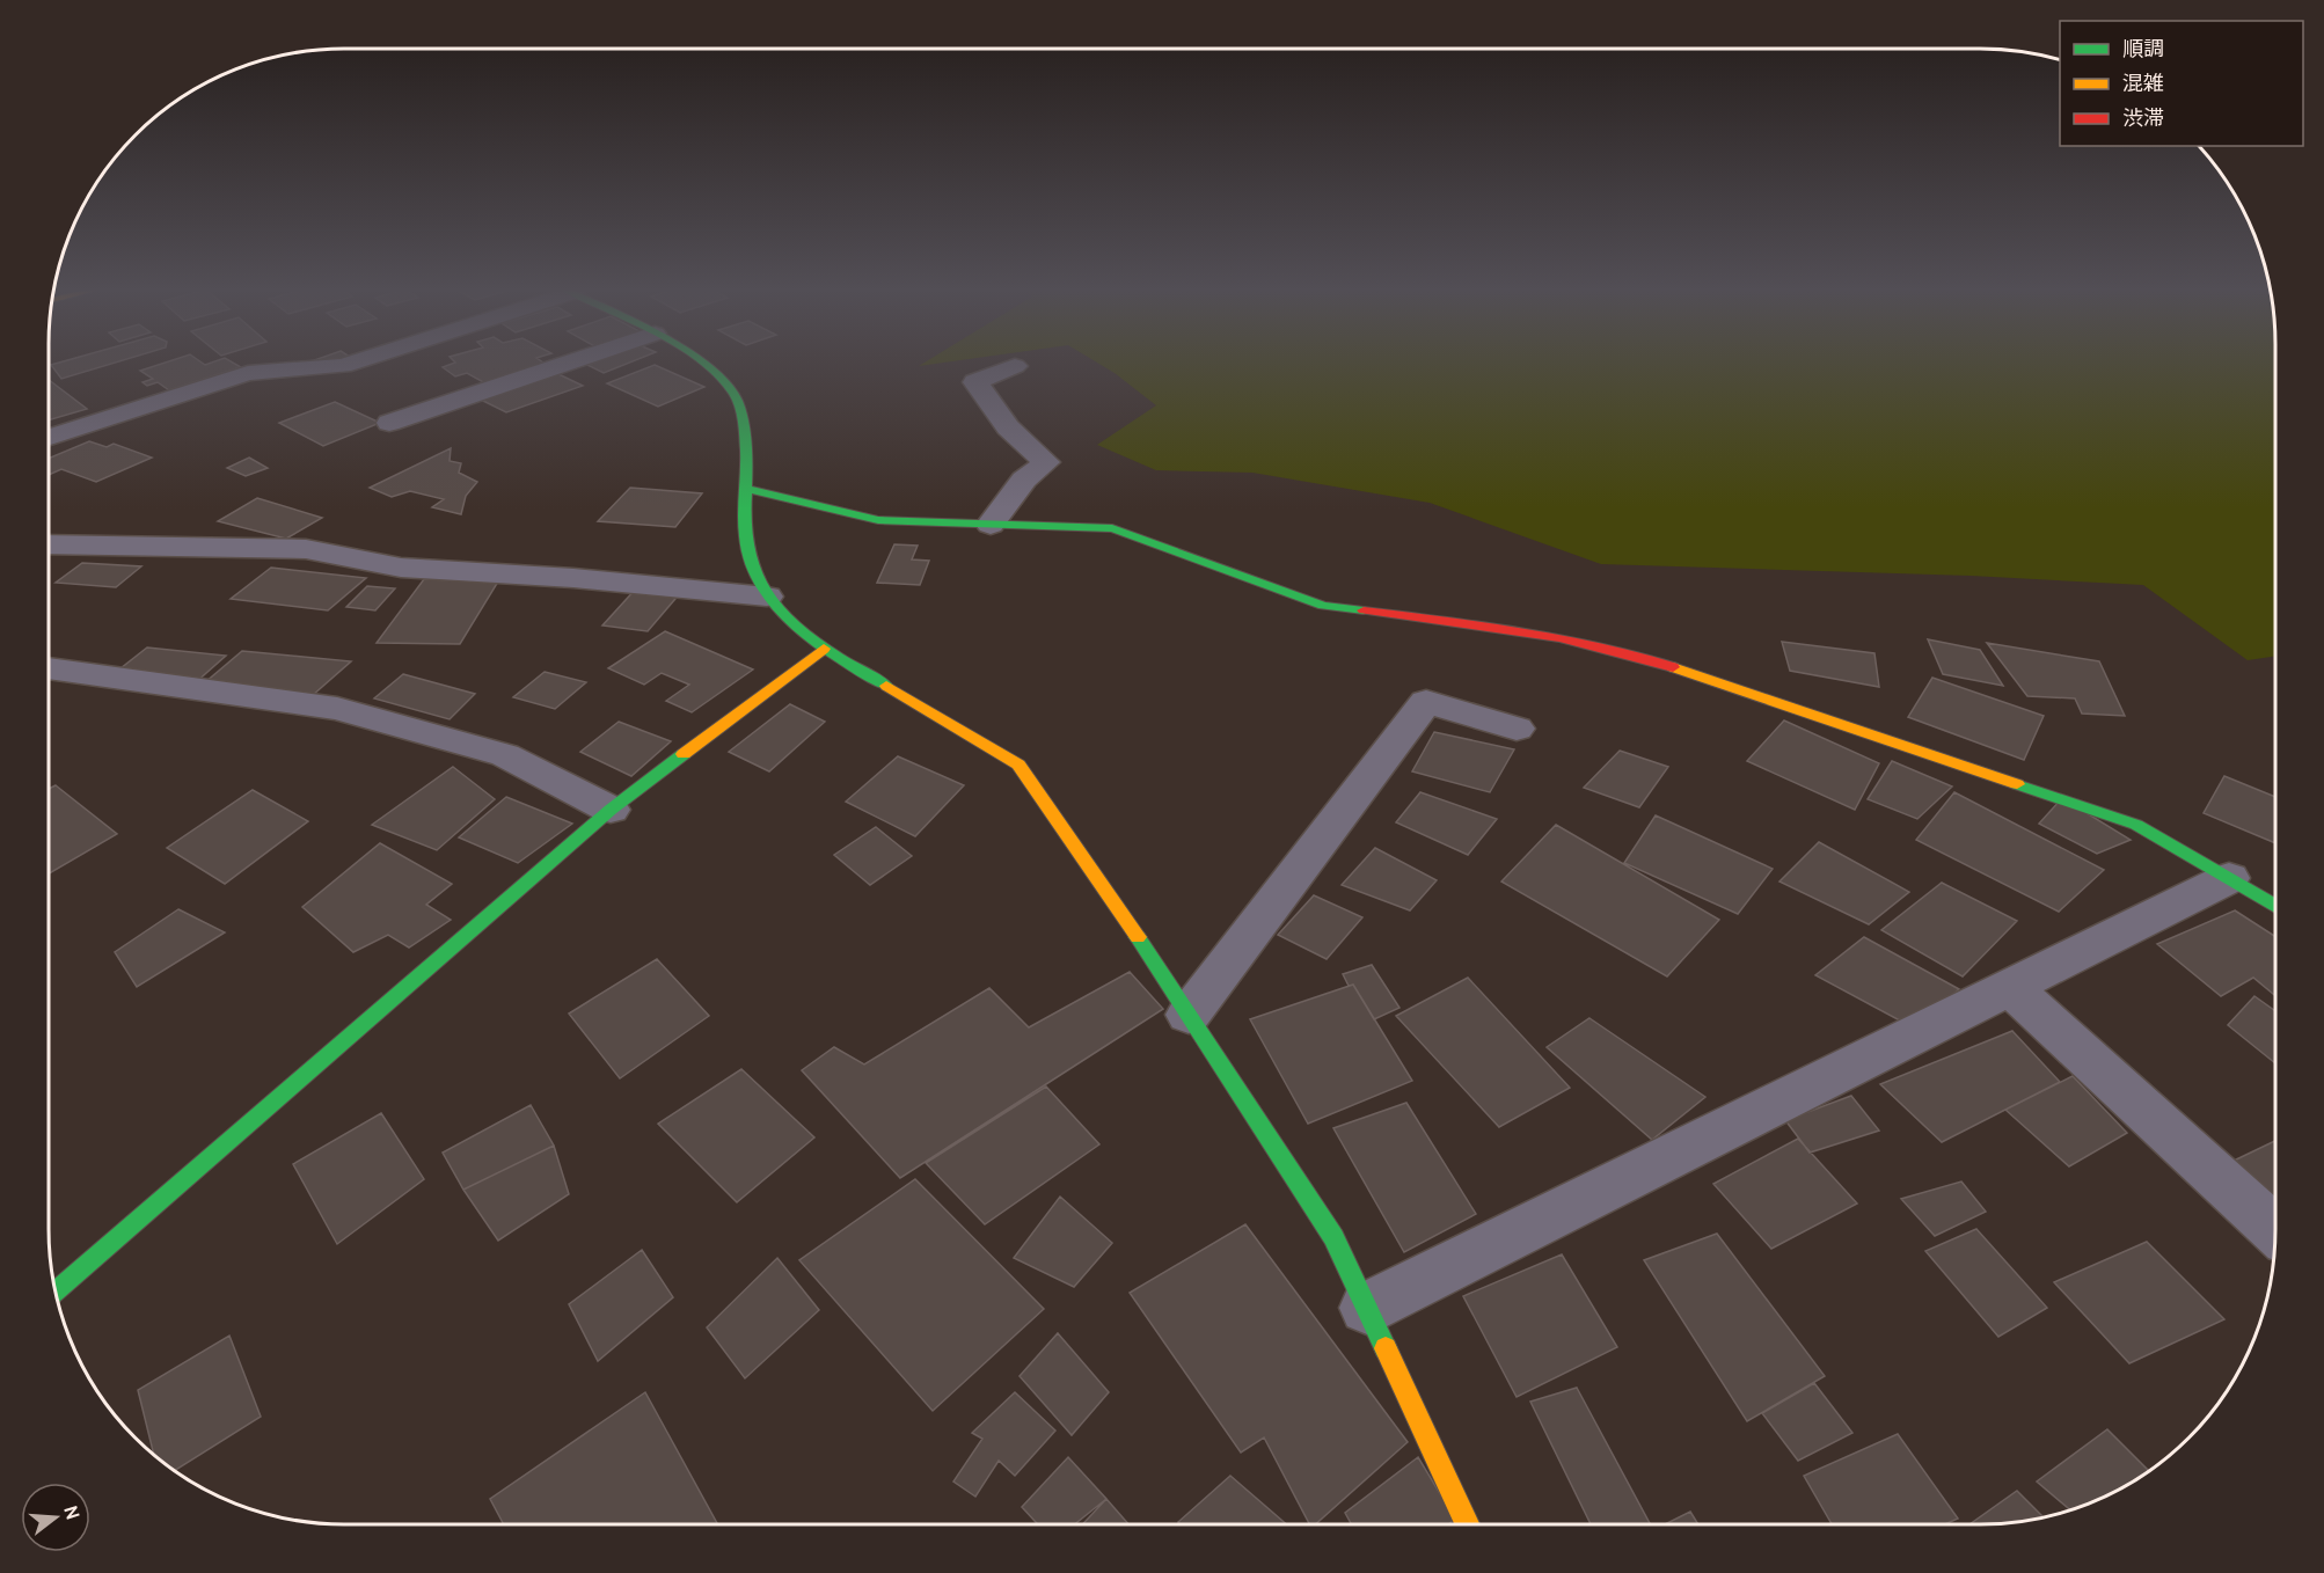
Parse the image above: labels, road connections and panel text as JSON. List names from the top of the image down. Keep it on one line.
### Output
{"legend":["順調","混雑","渋滞"],"north":"right"}
